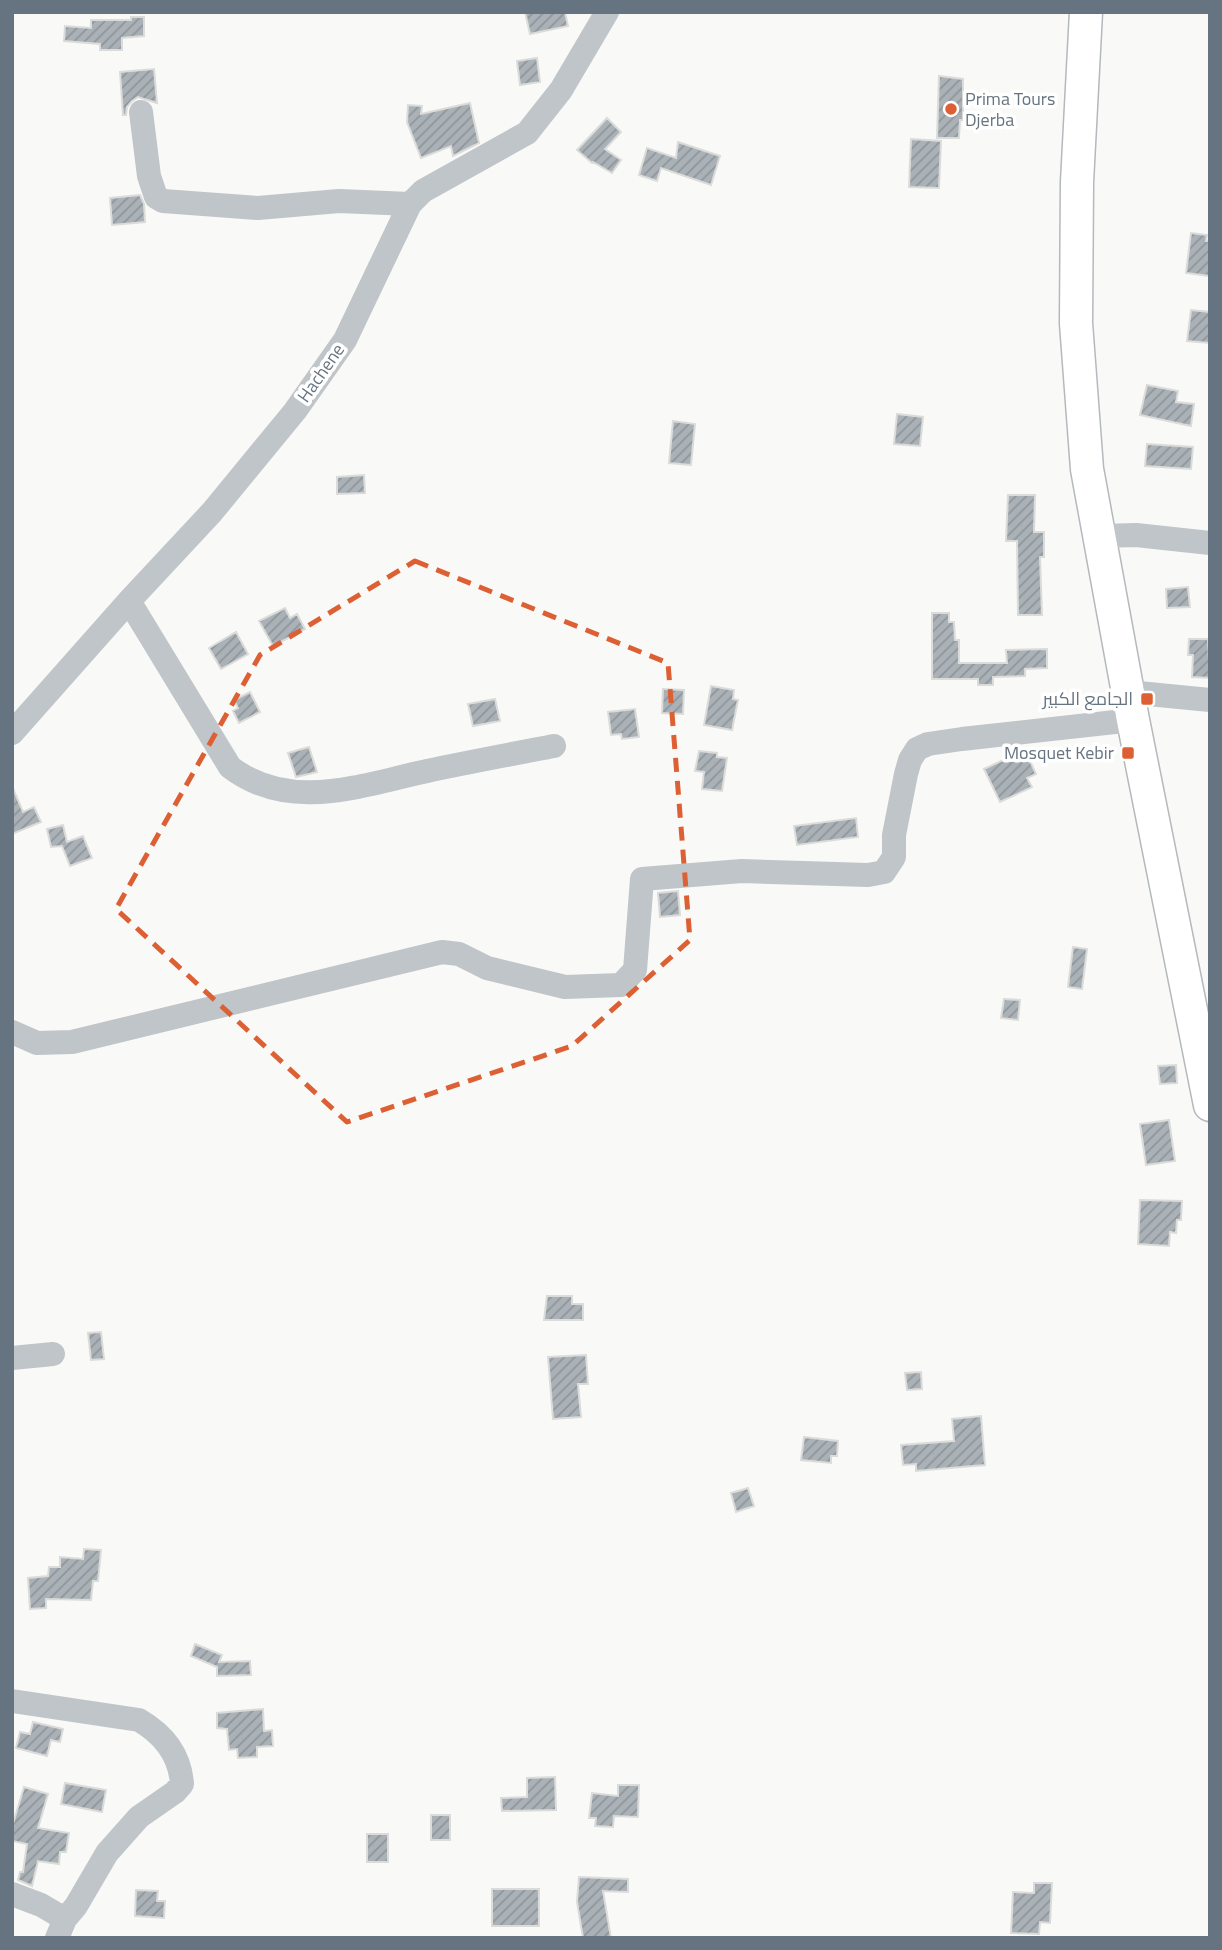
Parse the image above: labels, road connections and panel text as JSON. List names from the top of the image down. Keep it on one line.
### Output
{"streets":{"street":["Hachene"]},"places":{"other":["Prima Tours Djerba"],"transit":["الجامع الكبير","Mosquet Kebir"]}}
